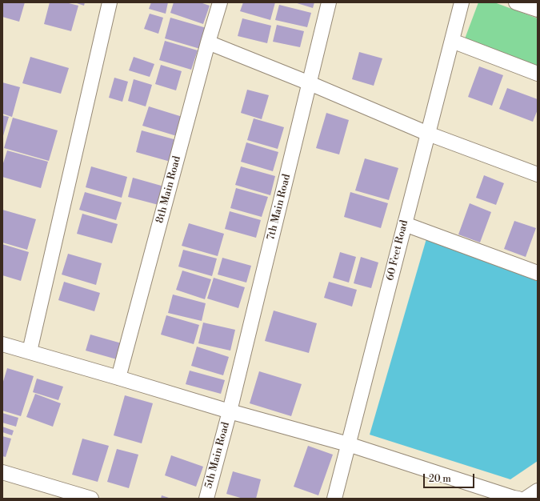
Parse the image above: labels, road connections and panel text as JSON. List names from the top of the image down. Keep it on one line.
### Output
{"streets":{"street":["8th Main Road","7th Main Road","60 Feet Road","5th Main Road"]},"crossings":[["7th Main Road","5th Main Road"]],"scale_bar":"20 m"}
